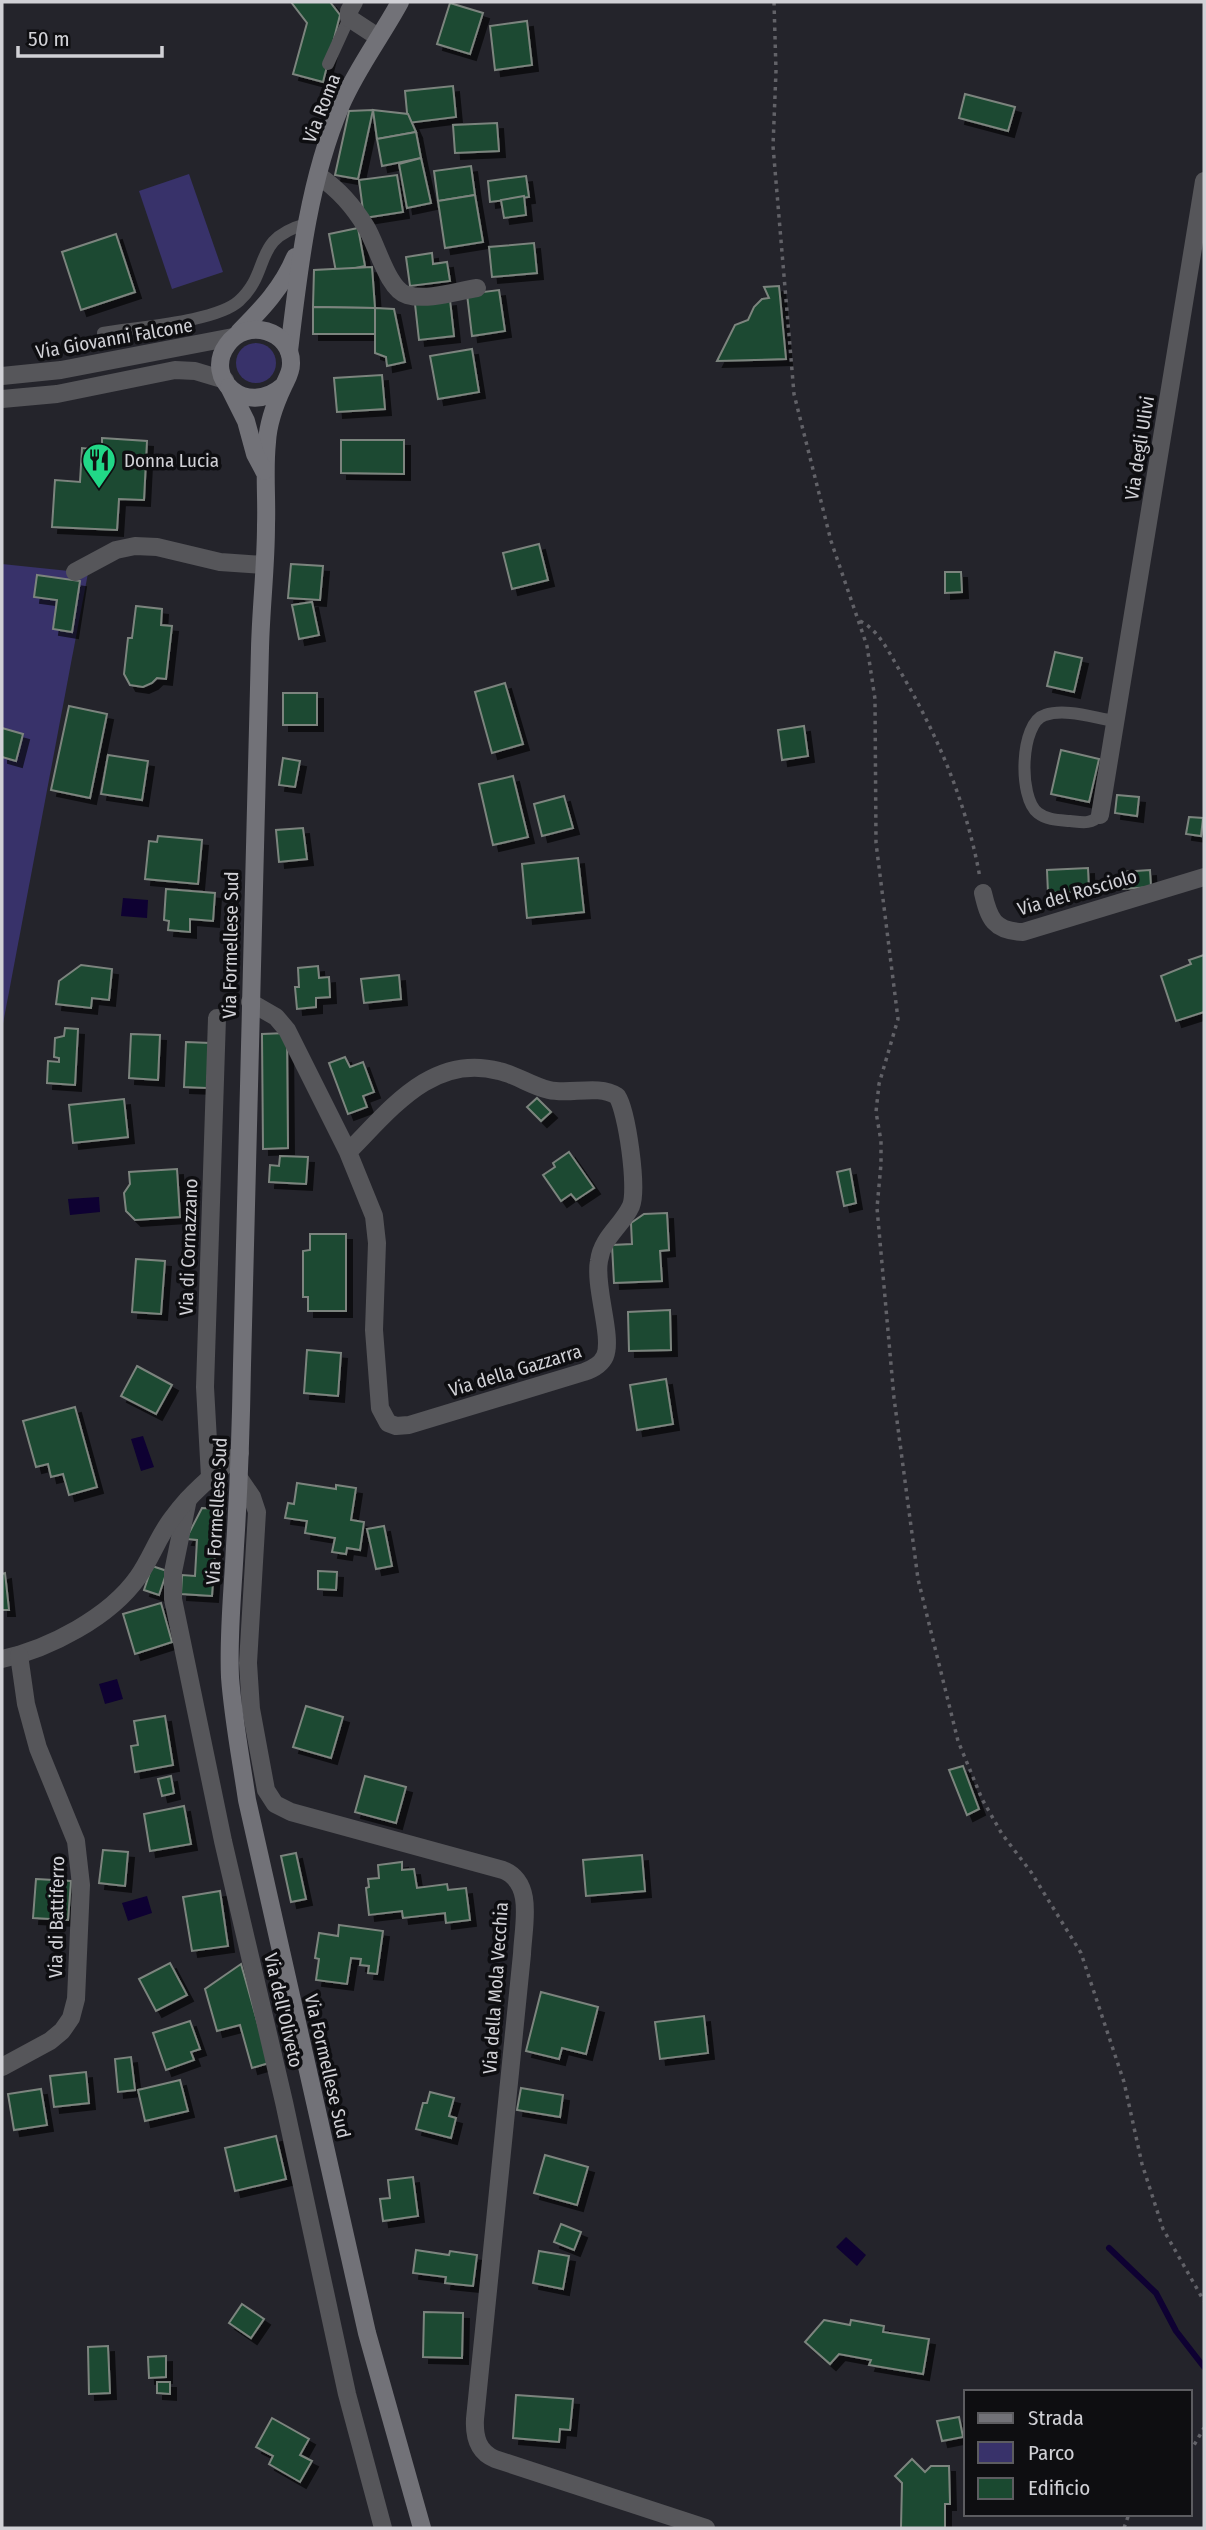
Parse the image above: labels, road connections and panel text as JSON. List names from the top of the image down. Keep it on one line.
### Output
{"streets":{"street":["Via Roma","Via Giovanni Falcone","Via degli Ulivi","Via del Rosciolo","Via Formellese Sud","Via di Cornazzano","Via della Gazzarra","Via di Battiferro","Via della Mola Vecchia","Via dell'Oliveto"]},"crossings":[["Via Roma","Via Giovanni Falcone"],["Via Roma","Via Formellese Sud"],["Via Giovanni Falcone","Via Formellese Sud"],["Via Formellese Sud","Via della Gazzarra"],["Via Formellese Sud","Via della Mola Vecchia"]],"places":{"restaurant":["Donna Lucia"]},"legend":["Strada","Parco","Edificio"],"scale_bar":"50 m"}
